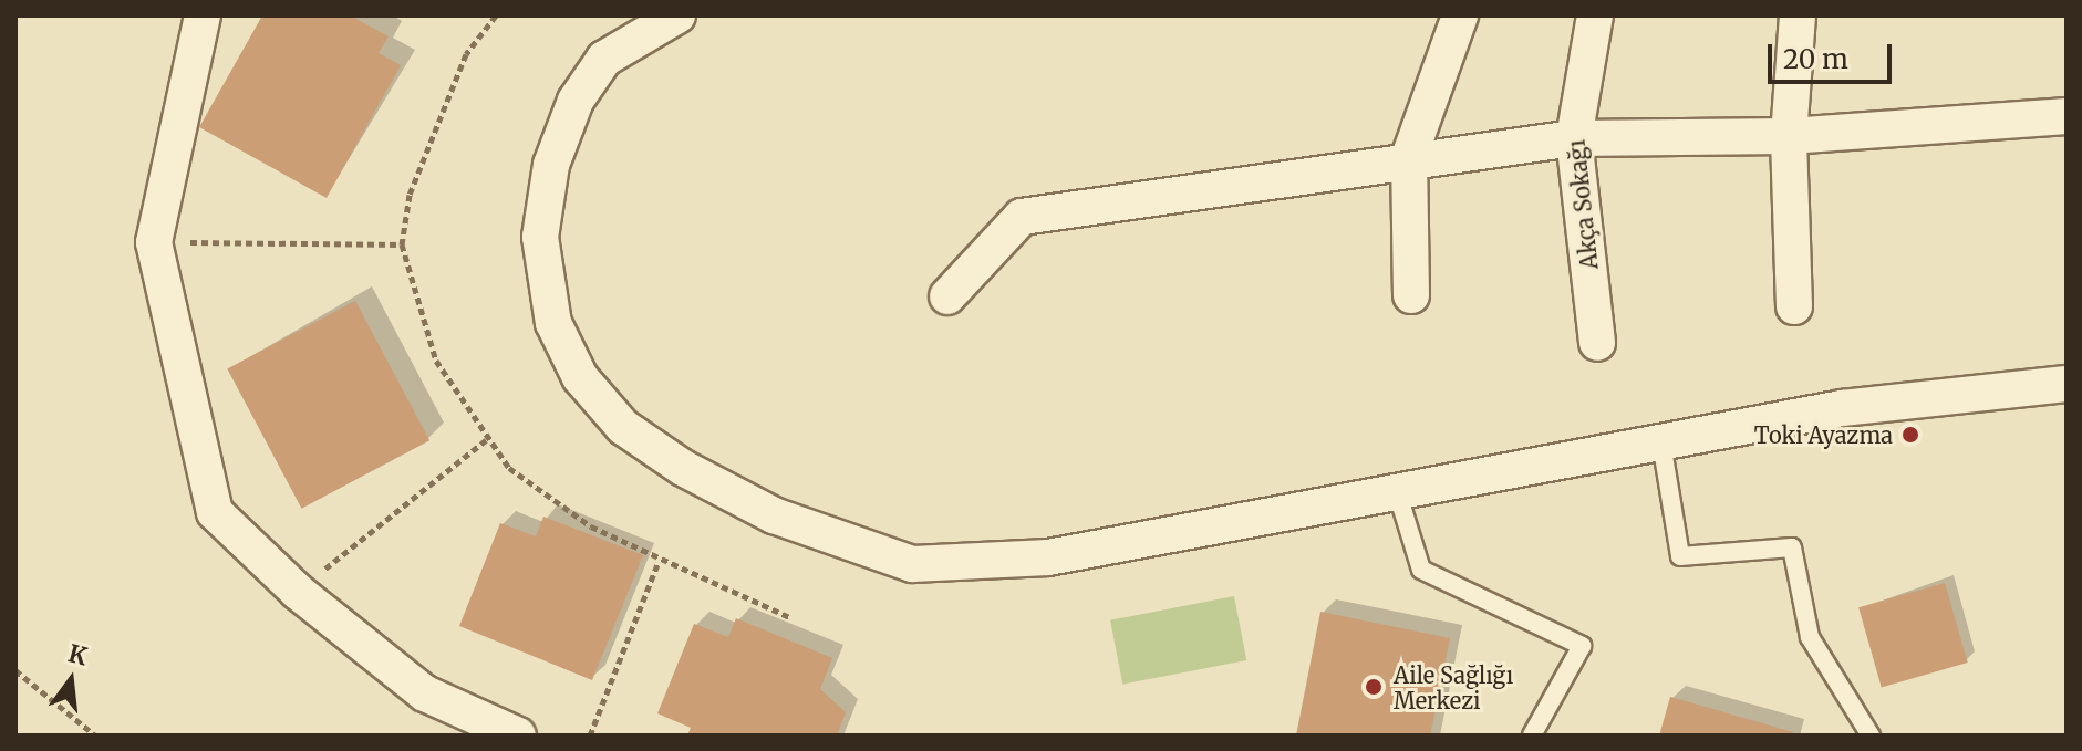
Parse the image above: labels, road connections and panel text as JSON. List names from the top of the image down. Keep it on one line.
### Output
{"streets":{"street":["Akça Sokağı"]},"places":["Toki Ayazma","Aile Sağlığı Merkezi"],"scale_bar":"20 m","north":"top"}
